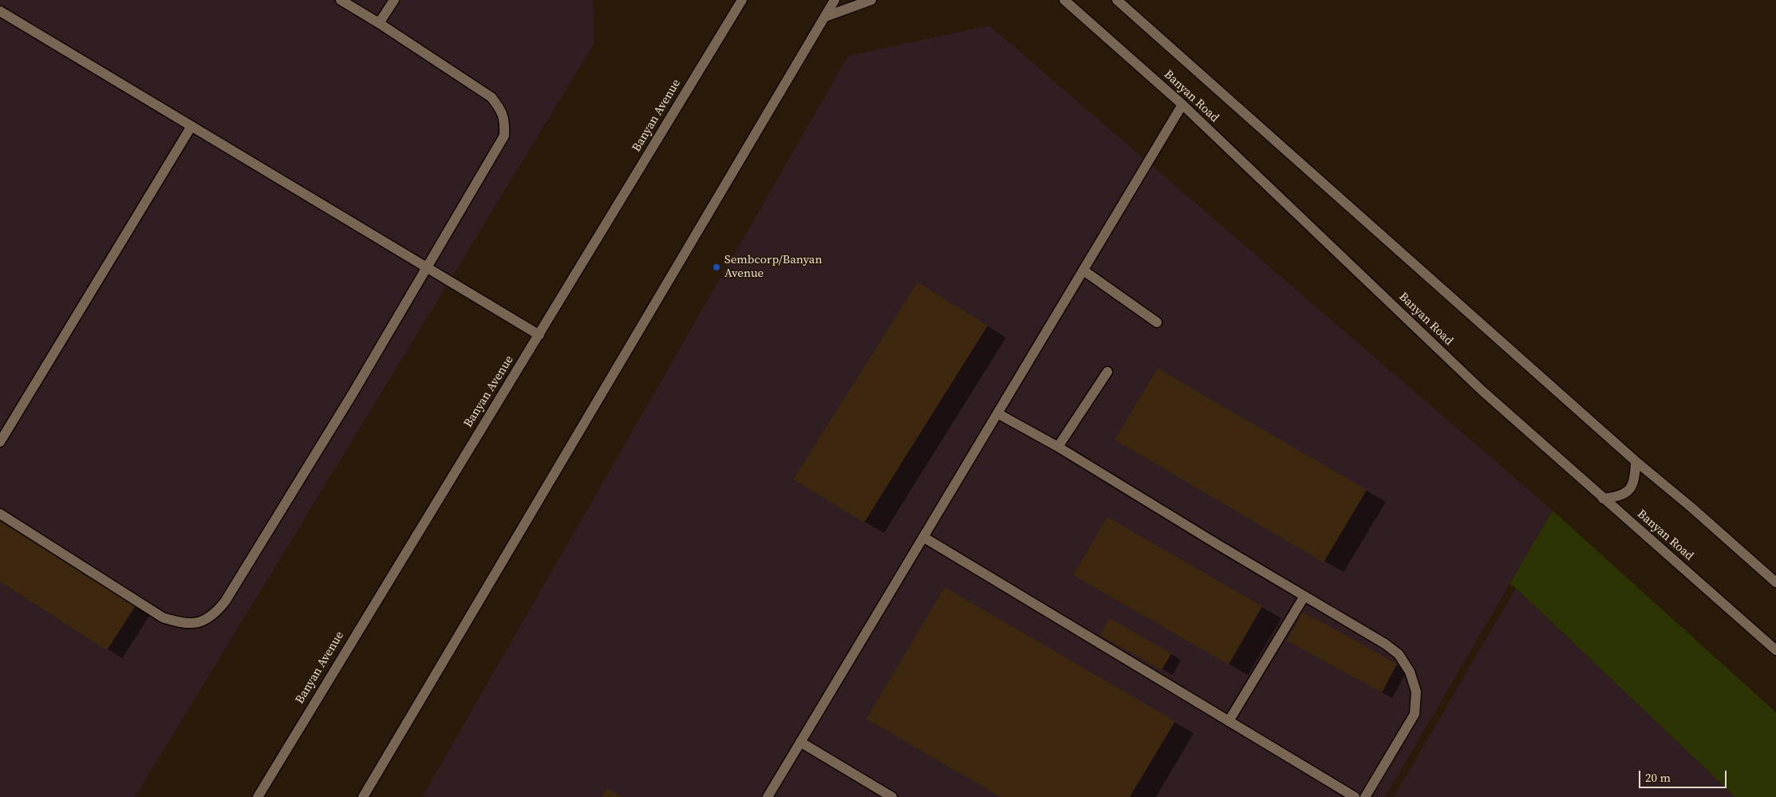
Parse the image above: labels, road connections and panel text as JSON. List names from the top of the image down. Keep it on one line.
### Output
{"streets":{"street":["Banyan Road","Banyan Avenue"]},"places":["Sembcorp/Banyan Avenue"],"scale_bar":"20 m"}
